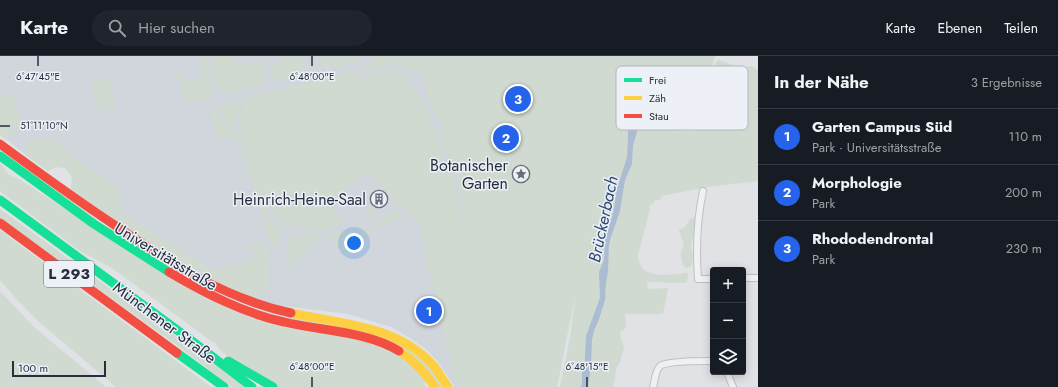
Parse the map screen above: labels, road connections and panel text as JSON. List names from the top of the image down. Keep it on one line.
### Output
{"streets":{"main road":["Universitätsstraße","L 293","Münchener Straße"]},"water":["Brückerbach"],"places":{"place":["Botanischer Garten"],"building":["Heinrich-Heine-Saal"]},"legend":["Frei","Zäh","Stau"],"scale_bar":"100 m","page":{"header":"Karte","search":"Hier suchen","nav":["Karte","Ebenen","Teilen"],"heading":["In der Nähe","3 Ergebnisse"],"pins":["3","2","1"],"list":[{"mark":"1","name":"Garten Campus Süd","note":"Park · Universitätsstraße","value":"110 m"},{"mark":"2","name":"Morphologie","note":"Park","value":"200 m"},{"mark":"3","name":"Rhododendrontal","note":"Park","value":"230 m"}],"map_buttons":["+","−"],"scale":"100 m"},"coordinates":["6°47'45\"E","6°48'00\"E","51°11'10\"N","6°48'15\"E"]}
